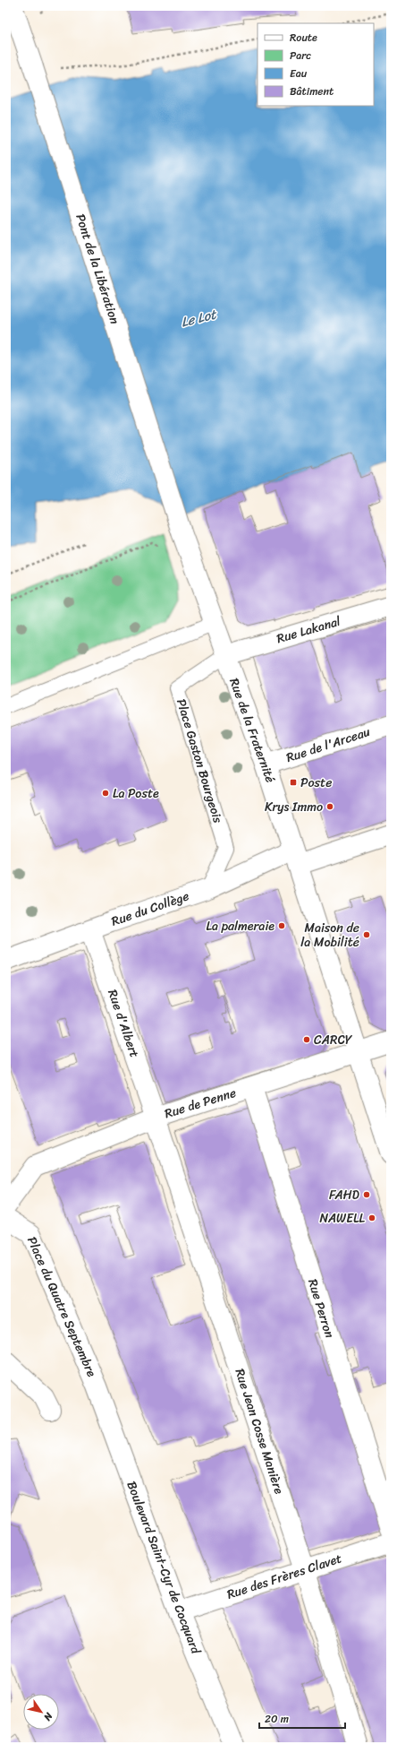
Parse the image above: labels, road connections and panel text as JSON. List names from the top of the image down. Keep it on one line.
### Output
{"streets":{"street":["Pont de la Libération","Rue Lakanal","Rue de la Fraternité","Rue de l'Arceau","Rue du Collège","Rue d'Albert","Rue de Penne","Place du Quatre Septembre","Rue Perron","Rue Jean Cosse Manière","Boulevard Saint-Cyr de Cocquard","Rue des Frères Clavet"],"lane":["Place Gaston Bourgeois"]},"crossings":[["Pont de la Libération","Rue de la Fraternité"],["Rue Lakanal","Rue de la Fraternité"],["Rue Lakanal","Place Gaston Bourgeois"],["Rue de la Fraternité","Rue de l'Arceau"],["Rue de la Fraternité","Place Gaston Bourgeois"],["Rue de la Fraternité","Rue du Collège"],["Rue de la Fraternité","Rue de Penne"],["Place Gaston Bourgeois","Rue du Collège"],["Rue du Collège","Rue d'Albert"],["Rue d'Albert","Rue de Penne"],["Rue d'Albert","Rue Jean Cosse Manière"],["Rue de Penne","Rue Perron"],["Rue de Penne","Rue Jean Cosse Manière"],["Place du Quatre Septembre","Boulevard Saint-Cyr de Cocquard"],["Rue Jean Cosse Manière","Rue des Frères Clavet"],["Boulevard Saint-Cyr de Cocquard","Rue des Frères Clavet"]],"water":["Le Lot"],"places":{"transit":["Poste"],"other":["La Poste","Krys Immo","La palmeraie","Maison de la Mobilité","CARCY","FAHD","NAWELL"]},"legend":["Route","Parc","Eau","Bâtiment"],"scale_bar":"20 m","north":"bottom right"}
